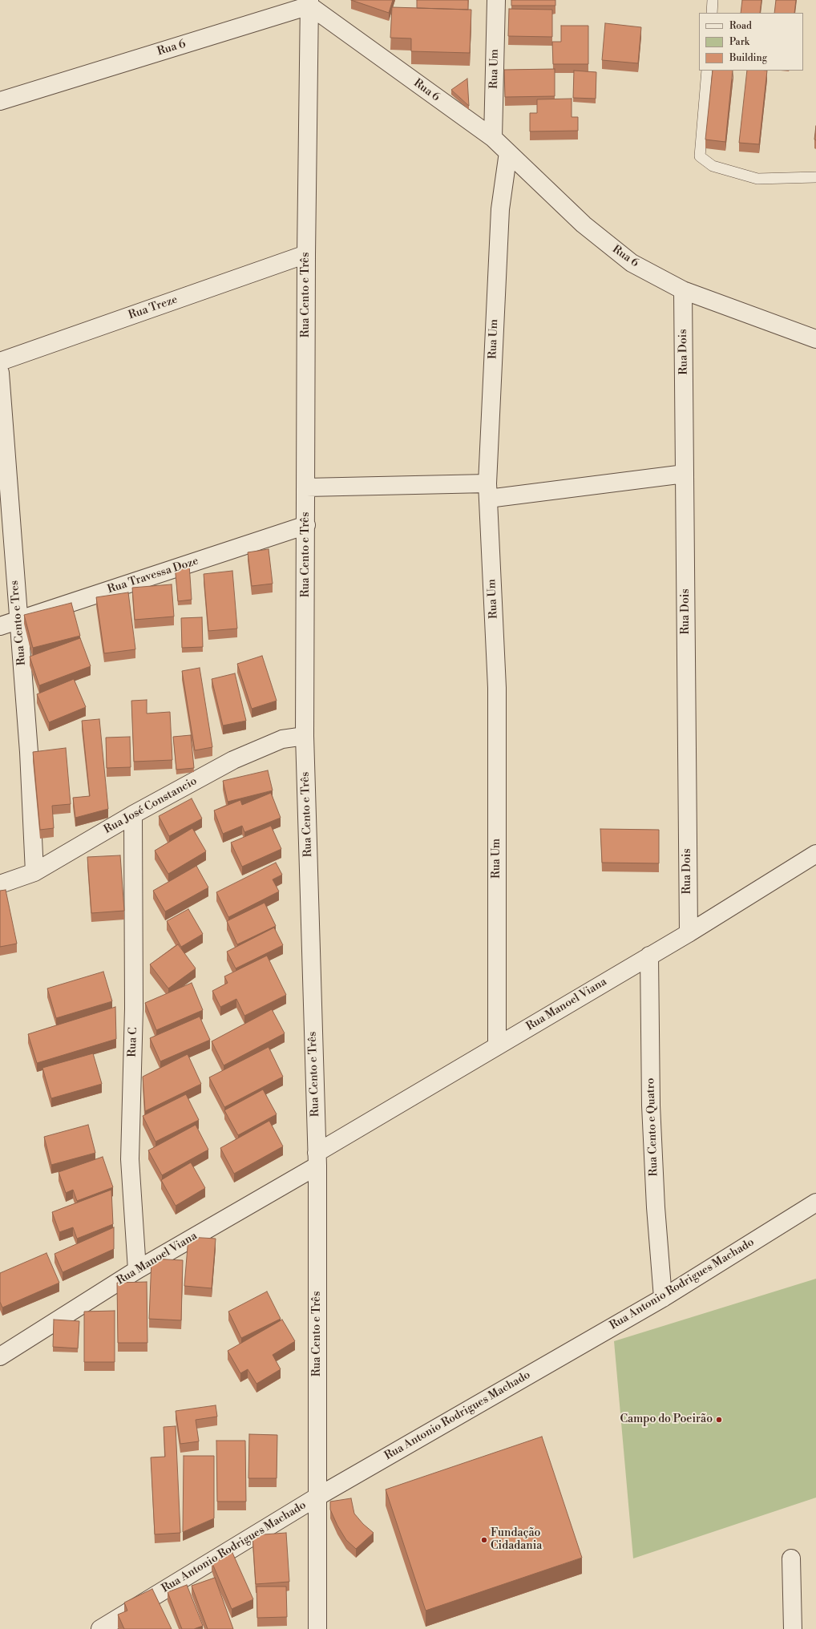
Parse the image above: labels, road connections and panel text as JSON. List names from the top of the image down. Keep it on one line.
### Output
{"streets":{"street":["Rua 6","Rua Um","Rua Cento e Três","Rua Treze","Rua Dois","Rua Travessa Doze","Rua Cento e Tres","Rua José Constancio","Rua Manoel Viana","Rua C","Rua Cento e Quatro","Rua Antonio Rodrigues Machado"]},"crossings":[["Rua 6","Rua Um"],["Rua 6","Rua Cento e Três"],["Rua 6","Rua Dois"],["Rua Um","Rua Manoel Viana"],["Rua Cento e Três","Rua Treze"],["Rua Cento e Três","Rua Travessa Doze"],["Rua Cento e Três","Rua José Constancio"],["Rua Cento e Três","Rua Manoel Viana"],["Rua Cento e Três","Rua Antonio Rodrigues Machado"],["Rua Dois","Rua Manoel Viana"],["Rua Travessa Doze","Rua Cento e Tres"],["Rua Cento e Tres","Rua José Constancio"],["Rua José Constancio","Rua C"],["Rua Manoel Viana","Rua C"],["Rua Manoel Viana","Rua Cento e Quatro"],["Rua Cento e Quatro","Rua Antonio Rodrigues Machado"]],"places":["Campo do Poeirão","Fundação Cidadania"],"legend":["Road","Park","Building"]}
